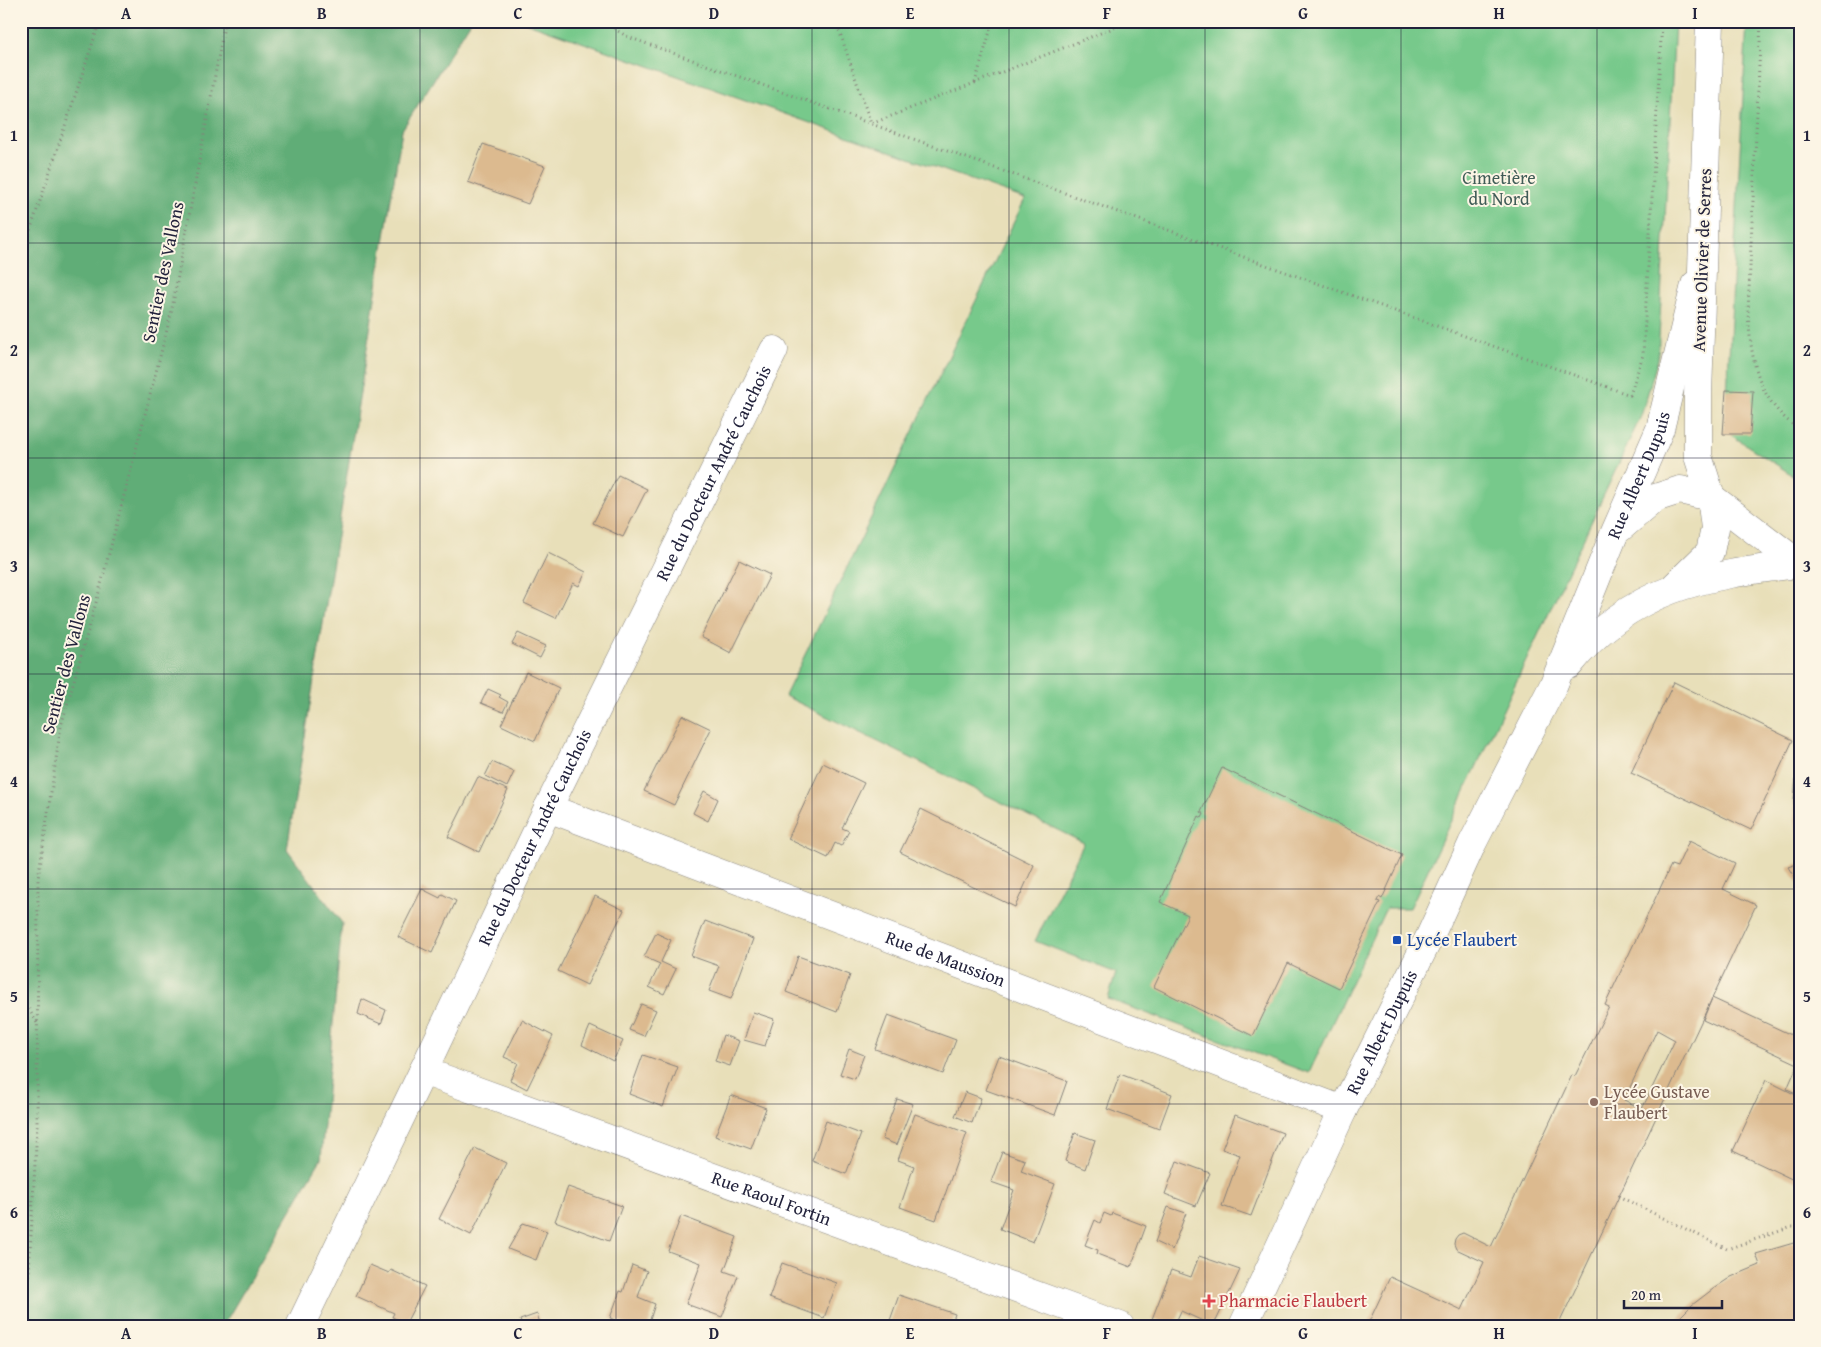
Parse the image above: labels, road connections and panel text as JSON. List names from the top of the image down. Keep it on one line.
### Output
{"streets":{"street":["Avenue Olivier de Serres","Rue du Docteur André Cauchois","Rue Albert Dupuis","Rue de Maussion","Rue Raoul Fortin"],"path":["Sentier des Vallons"]},"crossings":[["Avenue Olivier de Serres","Rue Albert Dupuis"],["Rue du Docteur André Cauchois","Rue de Maussion"],["Rue du Docteur André Cauchois","Rue Raoul Fortin"],["Rue Albert Dupuis","Rue de Maussion"]],"parks":["Cimetière du Nord"],"places":{"transit":["Lycée Flaubert"],"other":["Lycée Gustave Flaubert"],"health":["Pharmacie Flaubert"]},"scale_bar":"20 m","grid":{"columns":["A","B","C","D","E","F","G","H","I"],"rows":["1","2","3","4","5","6"]}}
